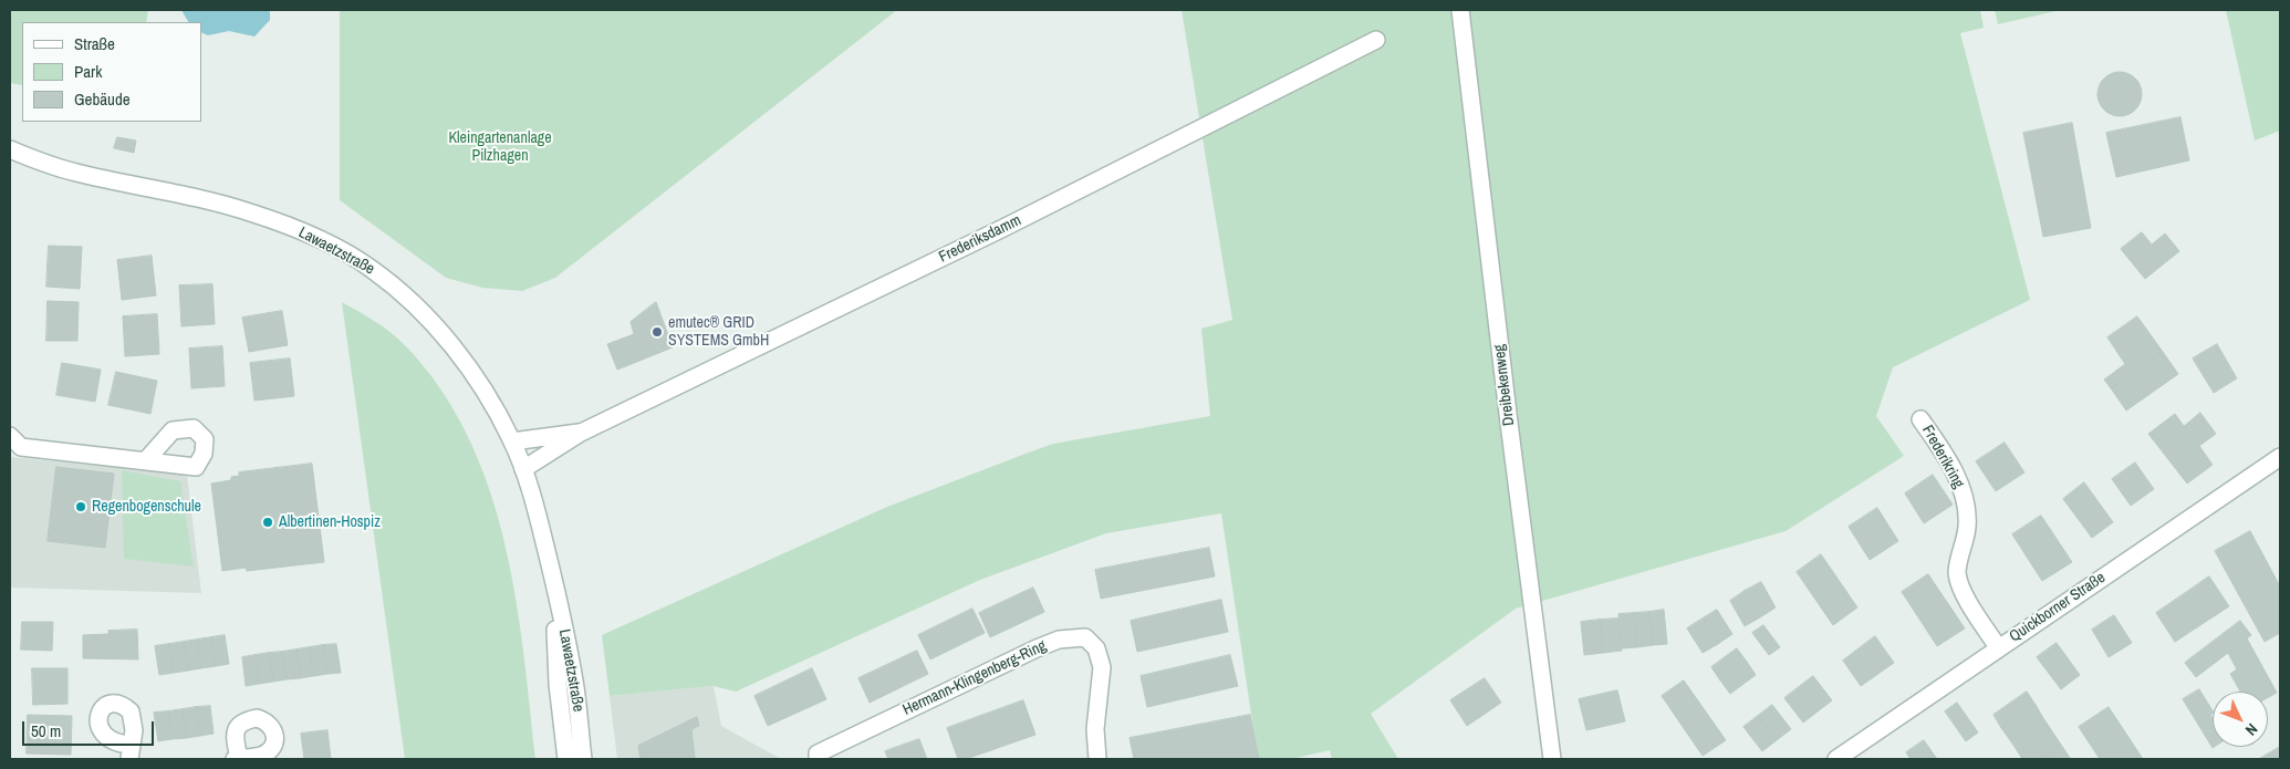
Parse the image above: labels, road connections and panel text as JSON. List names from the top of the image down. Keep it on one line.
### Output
{"streets":{"street":["Frederiksdamm","Lawaetzstraße","Dreibekenweg","Frederikring","Quickborner Straße","Hermann-Klingenberg-Ring"]},"crossings":[["Frederiksdamm","Lawaetzstraße"],["Frederikring","Quickborner Straße"]],"parks":["Kleingartenanlage Pilzhagen"],"places":["emutec® GRID SYSTEMS GmbH","Regenbogenschule","Albertinen-Hospiz"],"legend":["Straße","Park","Gebäude"],"scale_bar":"50 m","north":"bottom right"}
